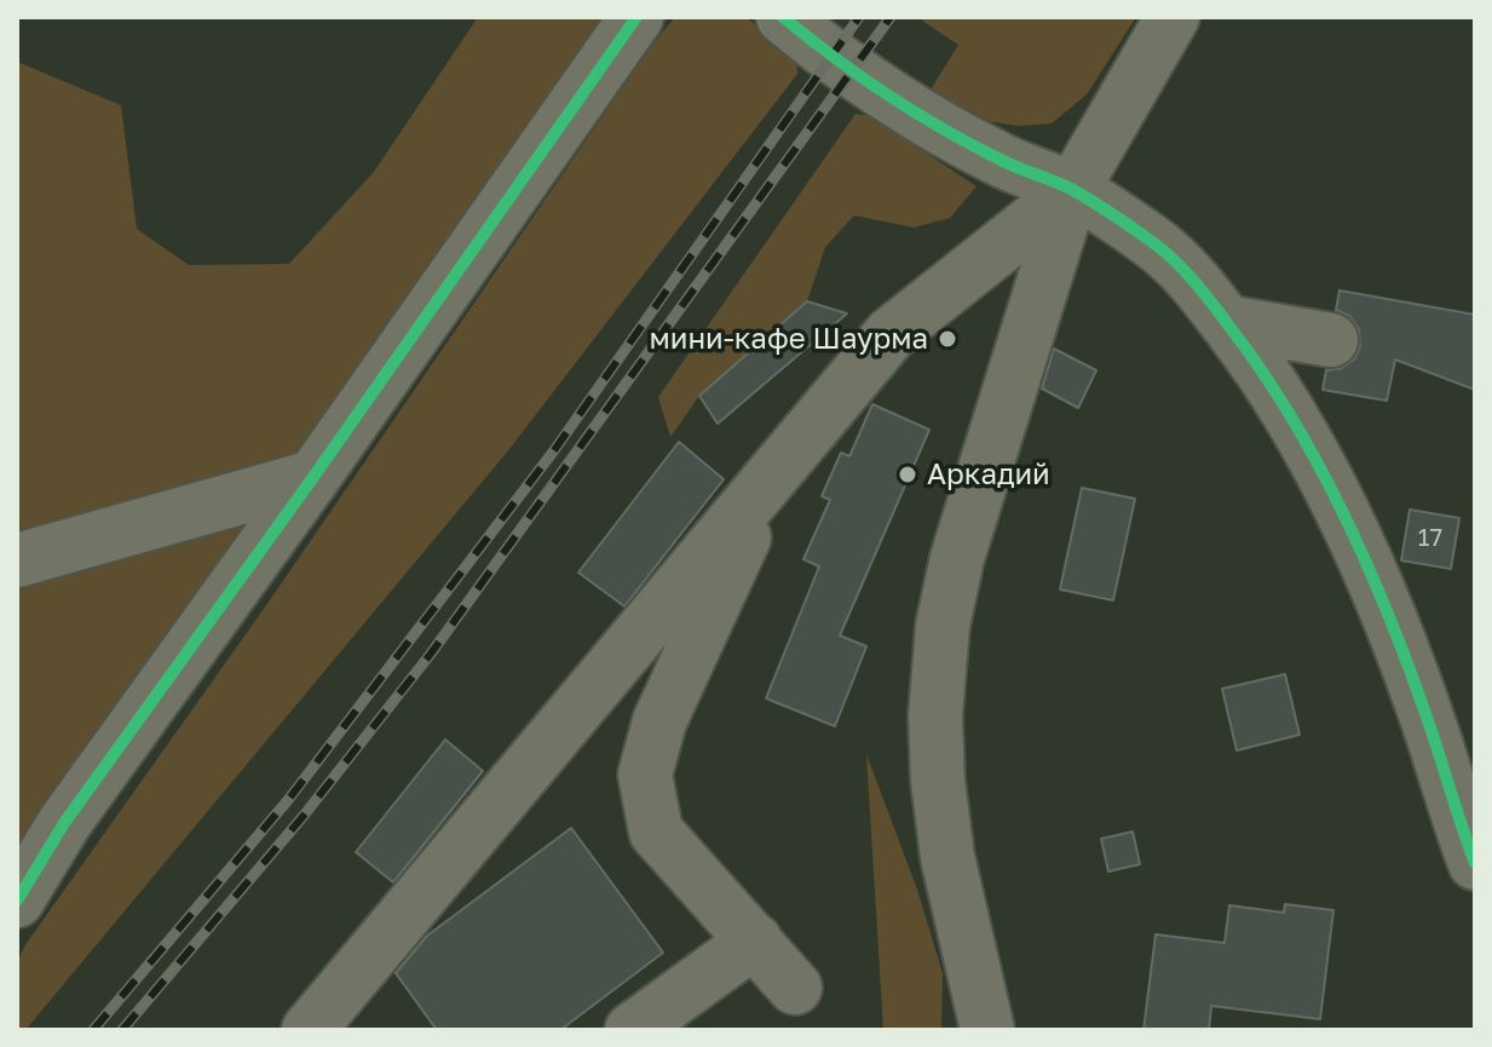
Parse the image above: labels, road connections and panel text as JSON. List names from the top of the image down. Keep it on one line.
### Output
{"places":["мини-кафе Шаурма","Аркадий"],"house_numbers":["17"]}
